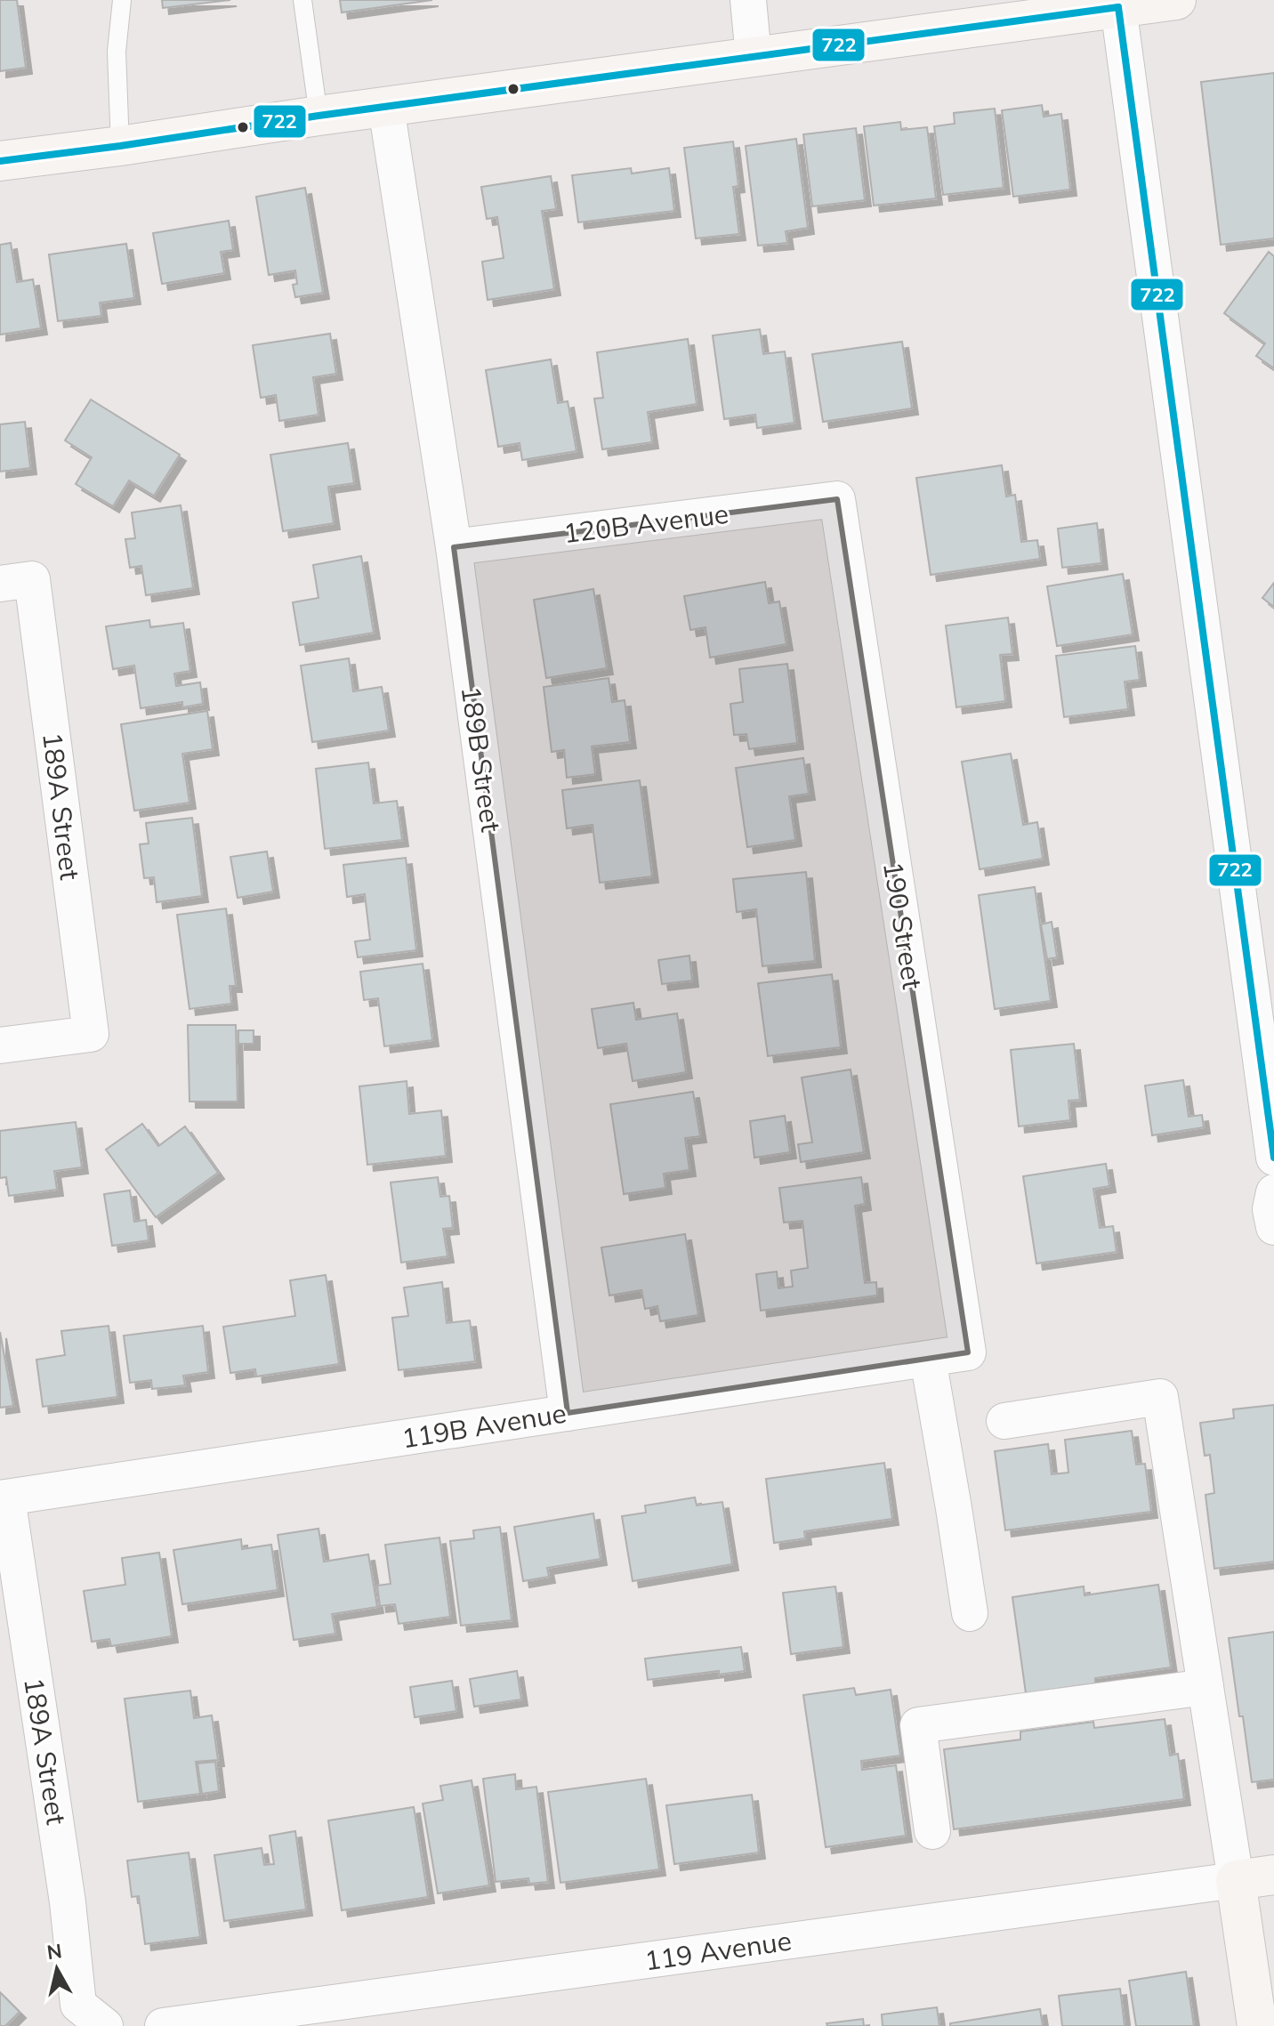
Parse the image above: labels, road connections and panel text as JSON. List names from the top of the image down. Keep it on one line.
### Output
{"streets":{"main road":["119 Avenue"],"street":["120B Avenue","189B Street","189A Street","190 Street","119B Avenue"]},"crossings":[["120B Avenue","189B Street"],["120B Avenue","190 Street"],["189B Street","119B Avenue"],["189A Street","119B Avenue"],["190 Street","119B Avenue"]],"lines":["transit line 722"],"north":"top"}
